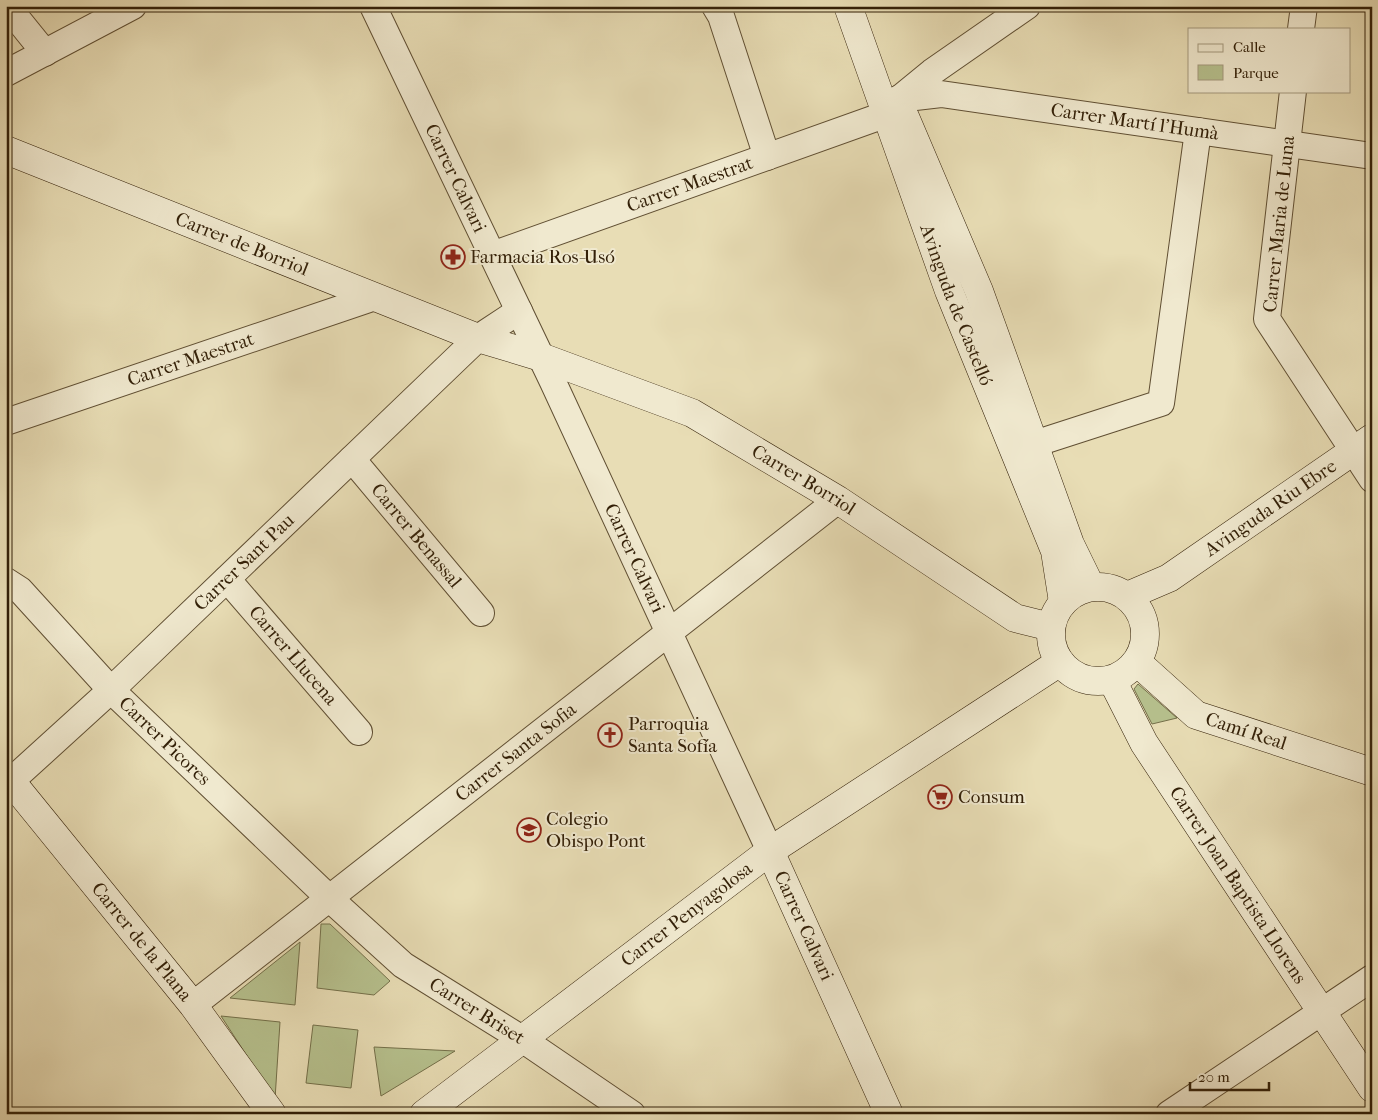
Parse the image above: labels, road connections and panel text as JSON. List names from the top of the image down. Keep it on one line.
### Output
{"streets":{"street":["Carrer Martí l'Humà","Carrer Calvari","Carrer Maestrat","Carrer Maria de Luna","Carrer de Borriol","Avinguda de Castelló","Carrer Borriol","Avinguda Riu Ebre","Carrer Benassal","Carrer Sant Pau","Carrer Llucena","Camí Real","Carrer Picores","Carrer Santa Sofia","Carrer Joan Baptista Llorens","Carrer Penyagolosa","Carrer de la Plana","Carrer Briset"]},"crossings":[["Carrer Martí l'Humà","Carrer Maestrat"],["Carrer Martí l'Humà","Carrer Maria de Luna"],["Carrer Martí l'Humà","Avinguda de Castelló"],["Carrer Calvari","Carrer Maestrat"],["Carrer Calvari","Carrer de Borriol"],["Carrer Calvari","Carrer Borriol"],["Carrer Calvari","Carrer Santa Sofia"],["Carrer Calvari","Carrer Penyagolosa"],["Carrer Maestrat","Carrer de Borriol"],["Carrer Maestrat","Avinguda de Castelló"],["Carrer Maria de Luna","Avinguda Riu Ebre"],["Carrer de Borriol","Carrer Borriol"],["Carrer de Borriol","Carrer Sant Pau"],["Avinguda de Castelló","Carrer Borriol"],["Avinguda de Castelló","Avinguda Riu Ebre"],["Avinguda de Castelló","Camí Real"],["Avinguda de Castelló","Carrer Joan Baptista Llorens"],["Avinguda de Castelló","Carrer Penyagolosa"],["Carrer Borriol","Avinguda Riu Ebre"],["Carrer Borriol","Camí Real"],["Carrer Borriol","Carrer Santa Sofia"],["Carrer Borriol","Carrer Joan Baptista Llorens"],["Carrer Borriol","Carrer Penyagolosa"],["Avinguda Riu Ebre","Camí Real"],["Avinguda Riu Ebre","Carrer Joan Baptista Llorens"],["Avinguda Riu Ebre","Carrer Penyagolosa"],["Carrer Benassal","Carrer Sant Pau"],["Carrer Sant Pau","Carrer Llucena"],["Carrer Sant Pau","Carrer Picores"],["Carrer Sant Pau","Carrer de la Plana"],["Camí Real","Carrer Joan Baptista Llorens"],["Camí Real","Carrer Penyagolosa"],["Carrer Picores","Carrer Santa Sofia"],["Carrer Picores","Carrer Briset"],["Carrer Santa Sofia","Carrer de la Plana"],["Carrer Santa Sofia","Carrer Briset"],["Carrer Joan Baptista Llorens","Carrer Penyagolosa"],["Carrer Penyagolosa","Carrer Briset"]],"places":{"pharmacy":["Farmacia Ros-Usó"],"church":["Parroquia Santa Sofía"],"supermarket":["Consum"],"school or university":["Colegio Obispo Pont"]},"legend":["Calle","Parque"],"scale_bar":"20 m"}
